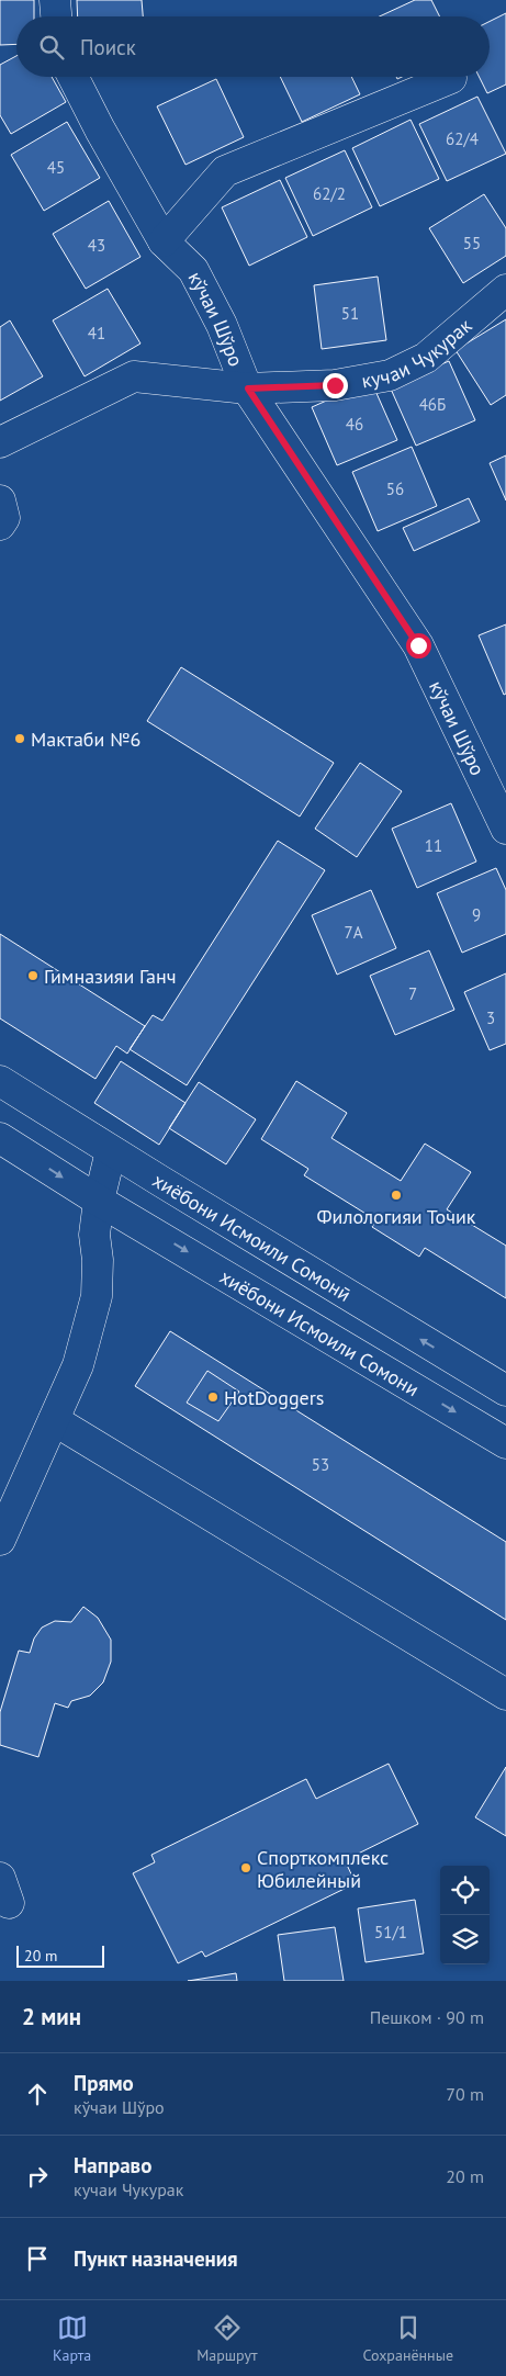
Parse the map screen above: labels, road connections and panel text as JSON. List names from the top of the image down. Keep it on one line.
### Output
{"streets":{"street":["кўчаи Шўро","кучаи Чукурак","хиёбони Исмоили Сомонӣ","хиёбони Исмоили Сомони"]},"crossings":[["кўчаи Шўро","кучаи Чукурак"]],"places":["Мактаби №6","Гимназияи Ганч","Филологияи Точик","HotDoggers","Спорткомплекс Юбилейный"],"house_numbers":["62/4","45","62/2","55","43","51","41","46Б","46","56","11","9","7А","7","3","53","51/1"],"scale_bar":"20 m","page":{"search":"Поиск","scale":"20 m","heading":["2 мин","Пешком · 90 m"],"list":[["Прямо","кўчаи Шўро","70 m"],["Направо","кучаи Чукурак","20 m"],"Пункт назначения"],"nav":["Карта","Маршрут","Сохранённые"]}}
